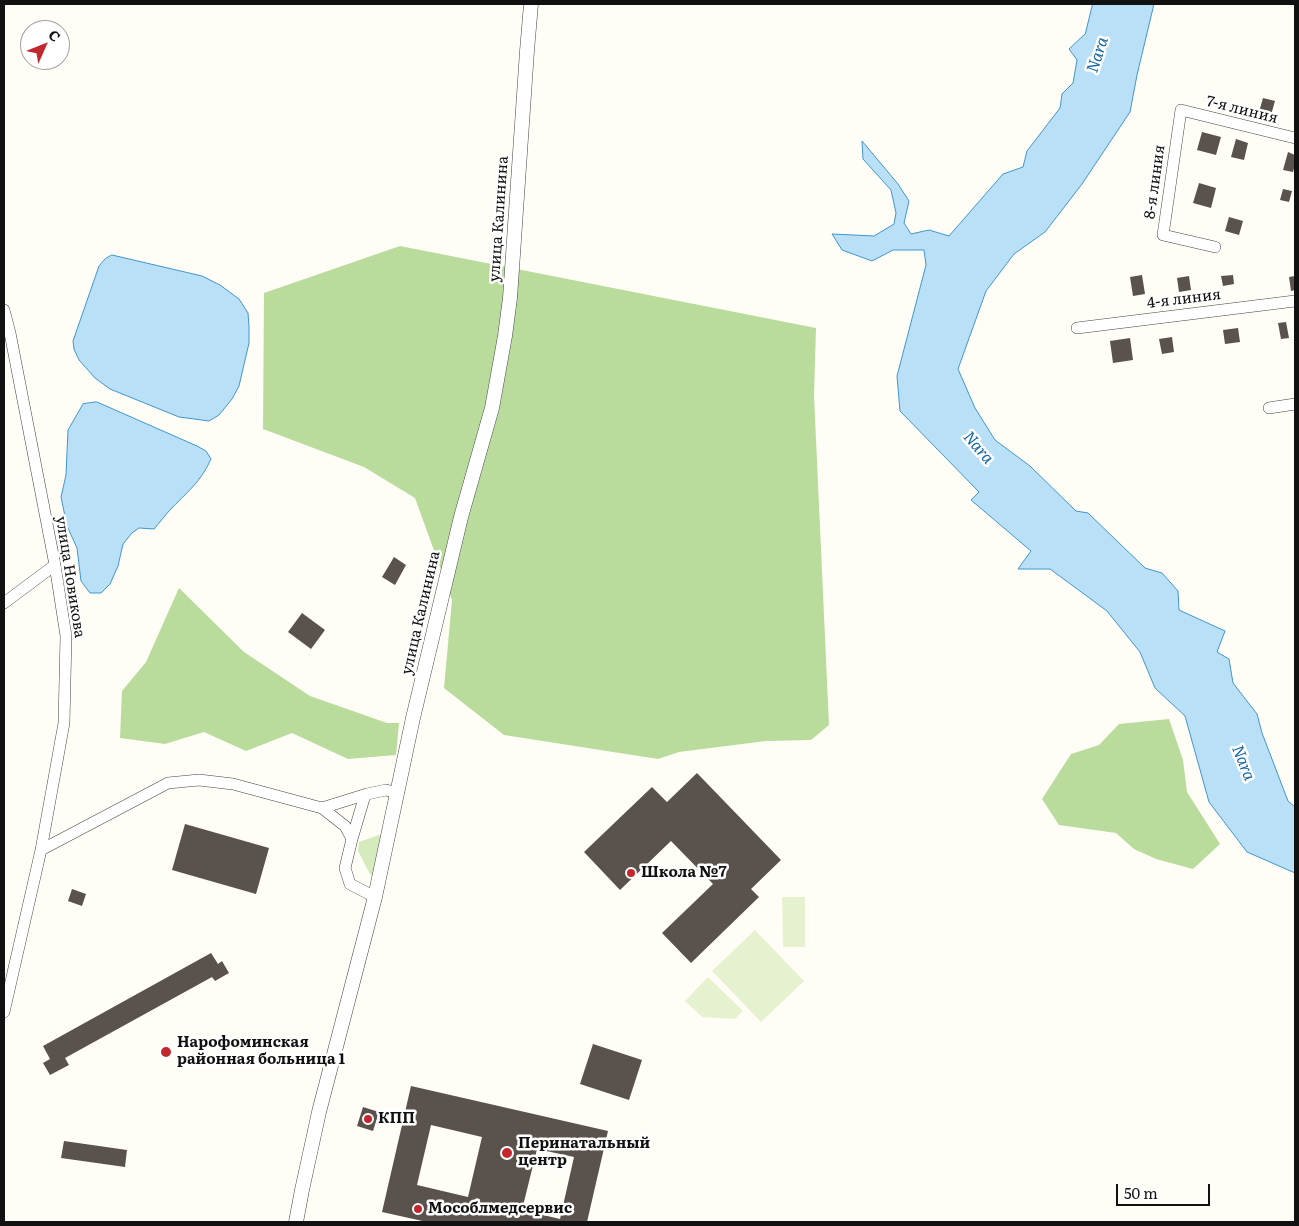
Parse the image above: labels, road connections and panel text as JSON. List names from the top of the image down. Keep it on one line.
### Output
{"streets":{"street":["7-я линия","8-я линия","улица Калинина","4-я линия","улица Новикова"]},"crossings":[["7-я линия","8-я линия"]],"water":["Nara"],"places":["Школа №7","Нарофоминская районная больница 1","КПП","Перинатальный центр","Мособлмедсервис"],"scale_bar":"50 m","north":"top right"}
